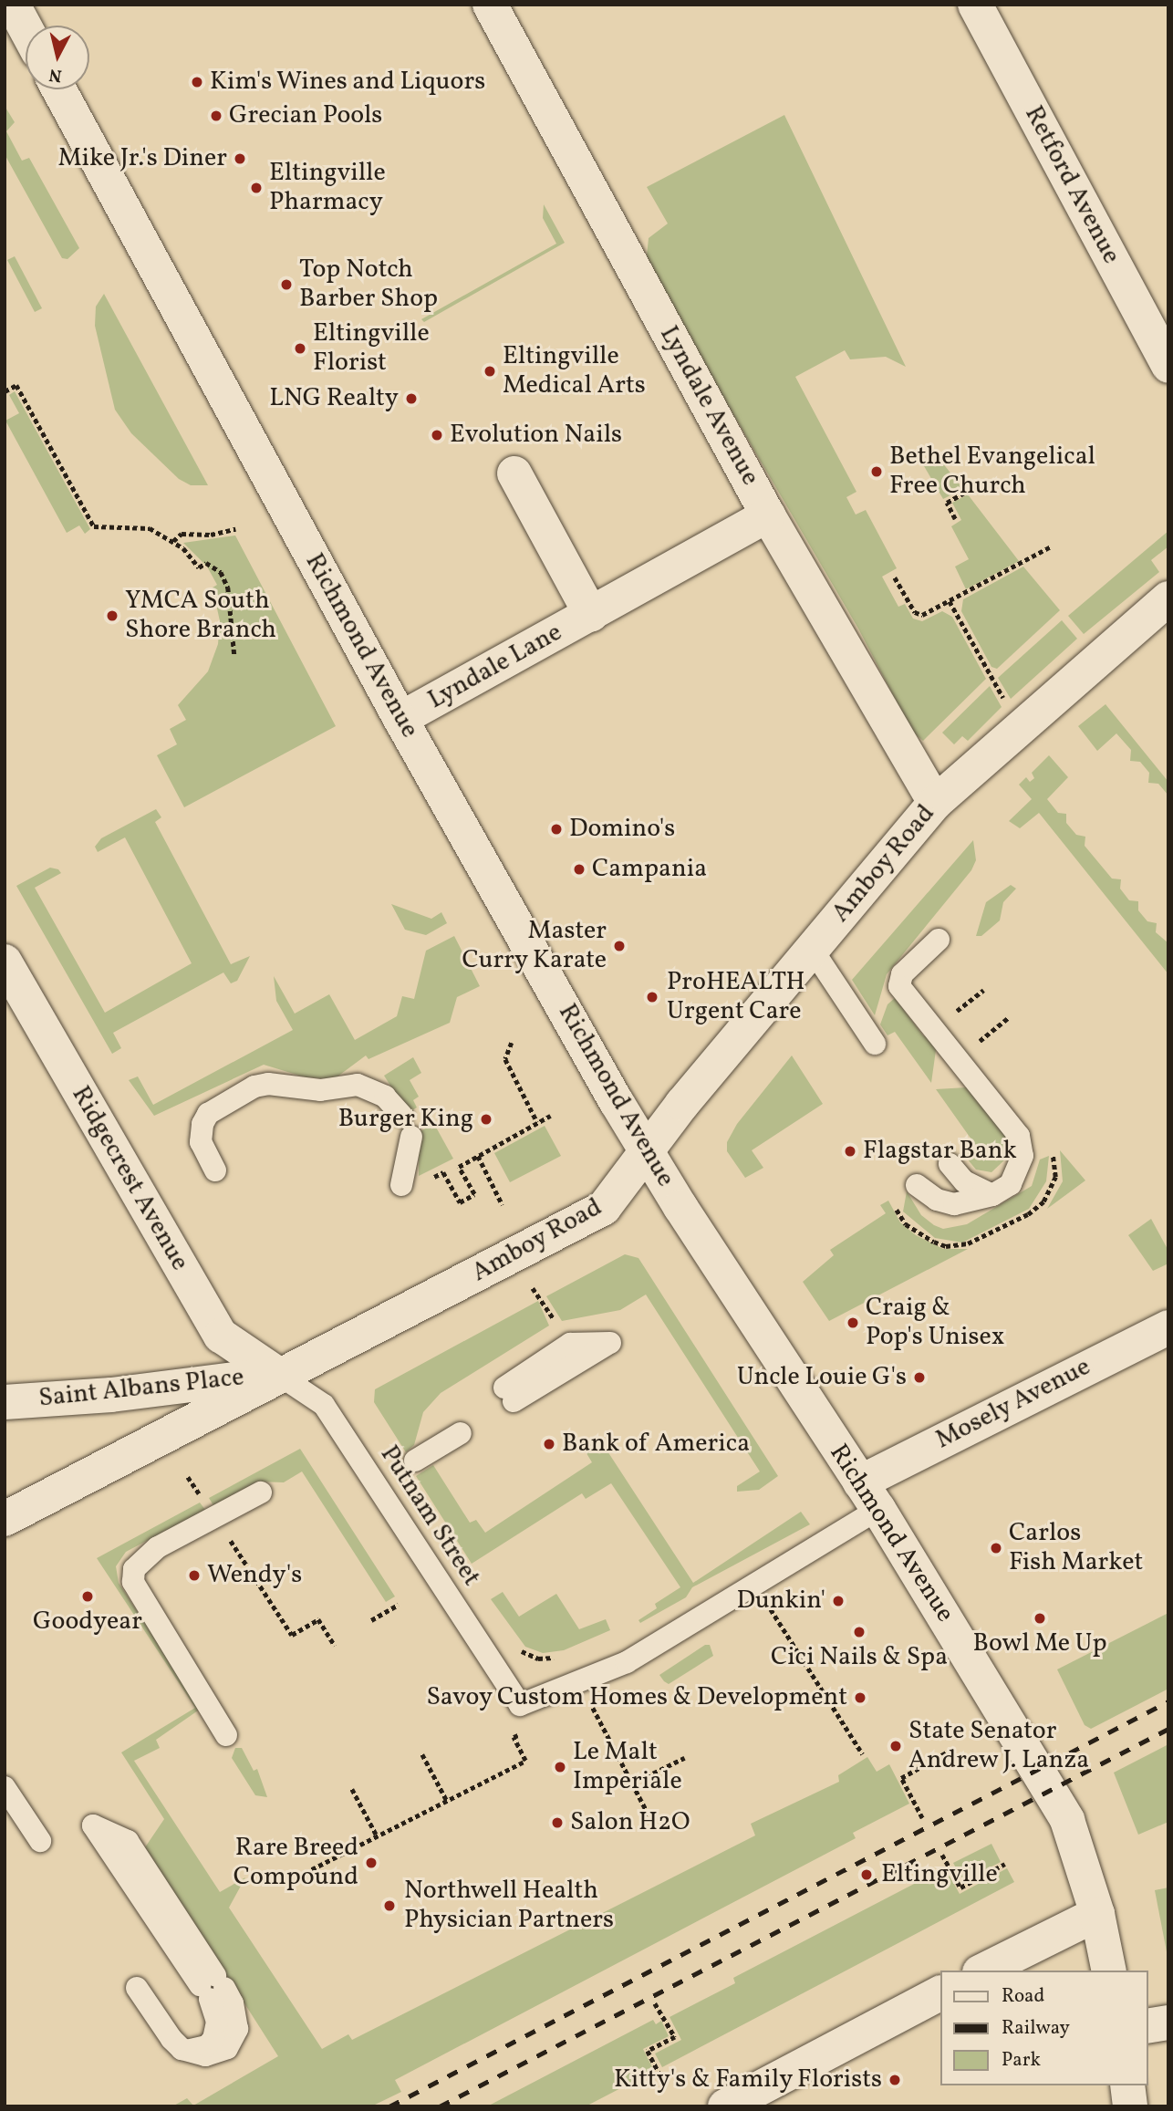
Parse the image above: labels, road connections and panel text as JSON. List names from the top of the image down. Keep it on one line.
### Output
{"streets":{"main road":["Retford Avenue","Lyndale Avenue","Richmond Avenue","Lyndale Lane","Amboy Road","Ridgecrest Avenue","Saint Albans Place","Mosely Avenue"],"lane":["Putnam Street"]},"crossings":[["Lyndale Avenue","Lyndale Lane"],["Lyndale Avenue","Amboy Road"],["Richmond Avenue","Lyndale Lane"],["Richmond Avenue","Amboy Road"],["Richmond Avenue","Mosely Avenue"],["Richmond Avenue","Putnam Street"],["Amboy Road","Ridgecrest Avenue"],["Amboy Road","Saint Albans Place"],["Amboy Road","Putnam Street"],["Ridgecrest Avenue","Saint Albans Place"],["Ridgecrest Avenue","Putnam Street"],["Saint Albans Place","Putnam Street"],["Mosely Avenue","Putnam Street"]],"places":["Kim's Wines and Liquors","Grecian Pools","Mike Jr.'s Diner","Eltingville Pharmacy","Top Notch Barber Shop","Eltingville Florist","Eltingville Medical Arts","LNG Realty","Evolution Nails","Bethel Evangelical Free Church","YMCA South Shore Branch","Domino's","Campania","Master Curry Karate","ProHEALTH Urgent Care","Burger King","Flagstar Bank","Craig & Pop's Unisex","Uncle Louie G's","Bank of America","Carlos Fish Market","Wendy's","Goodyear","Dunkin'","Bowl Me Up","Cici Nails & Spa","Savoy Custom Homes & Development","State Senator Andrew J. Lanza","Le Malt Imperiale","Salon H2O","Rare Breed Compound","Eltingville","Northwell Health Physician Partners","Kitty's & Family Florists"],"legend":["Road","Railway","Park"],"north":"bottom"}
